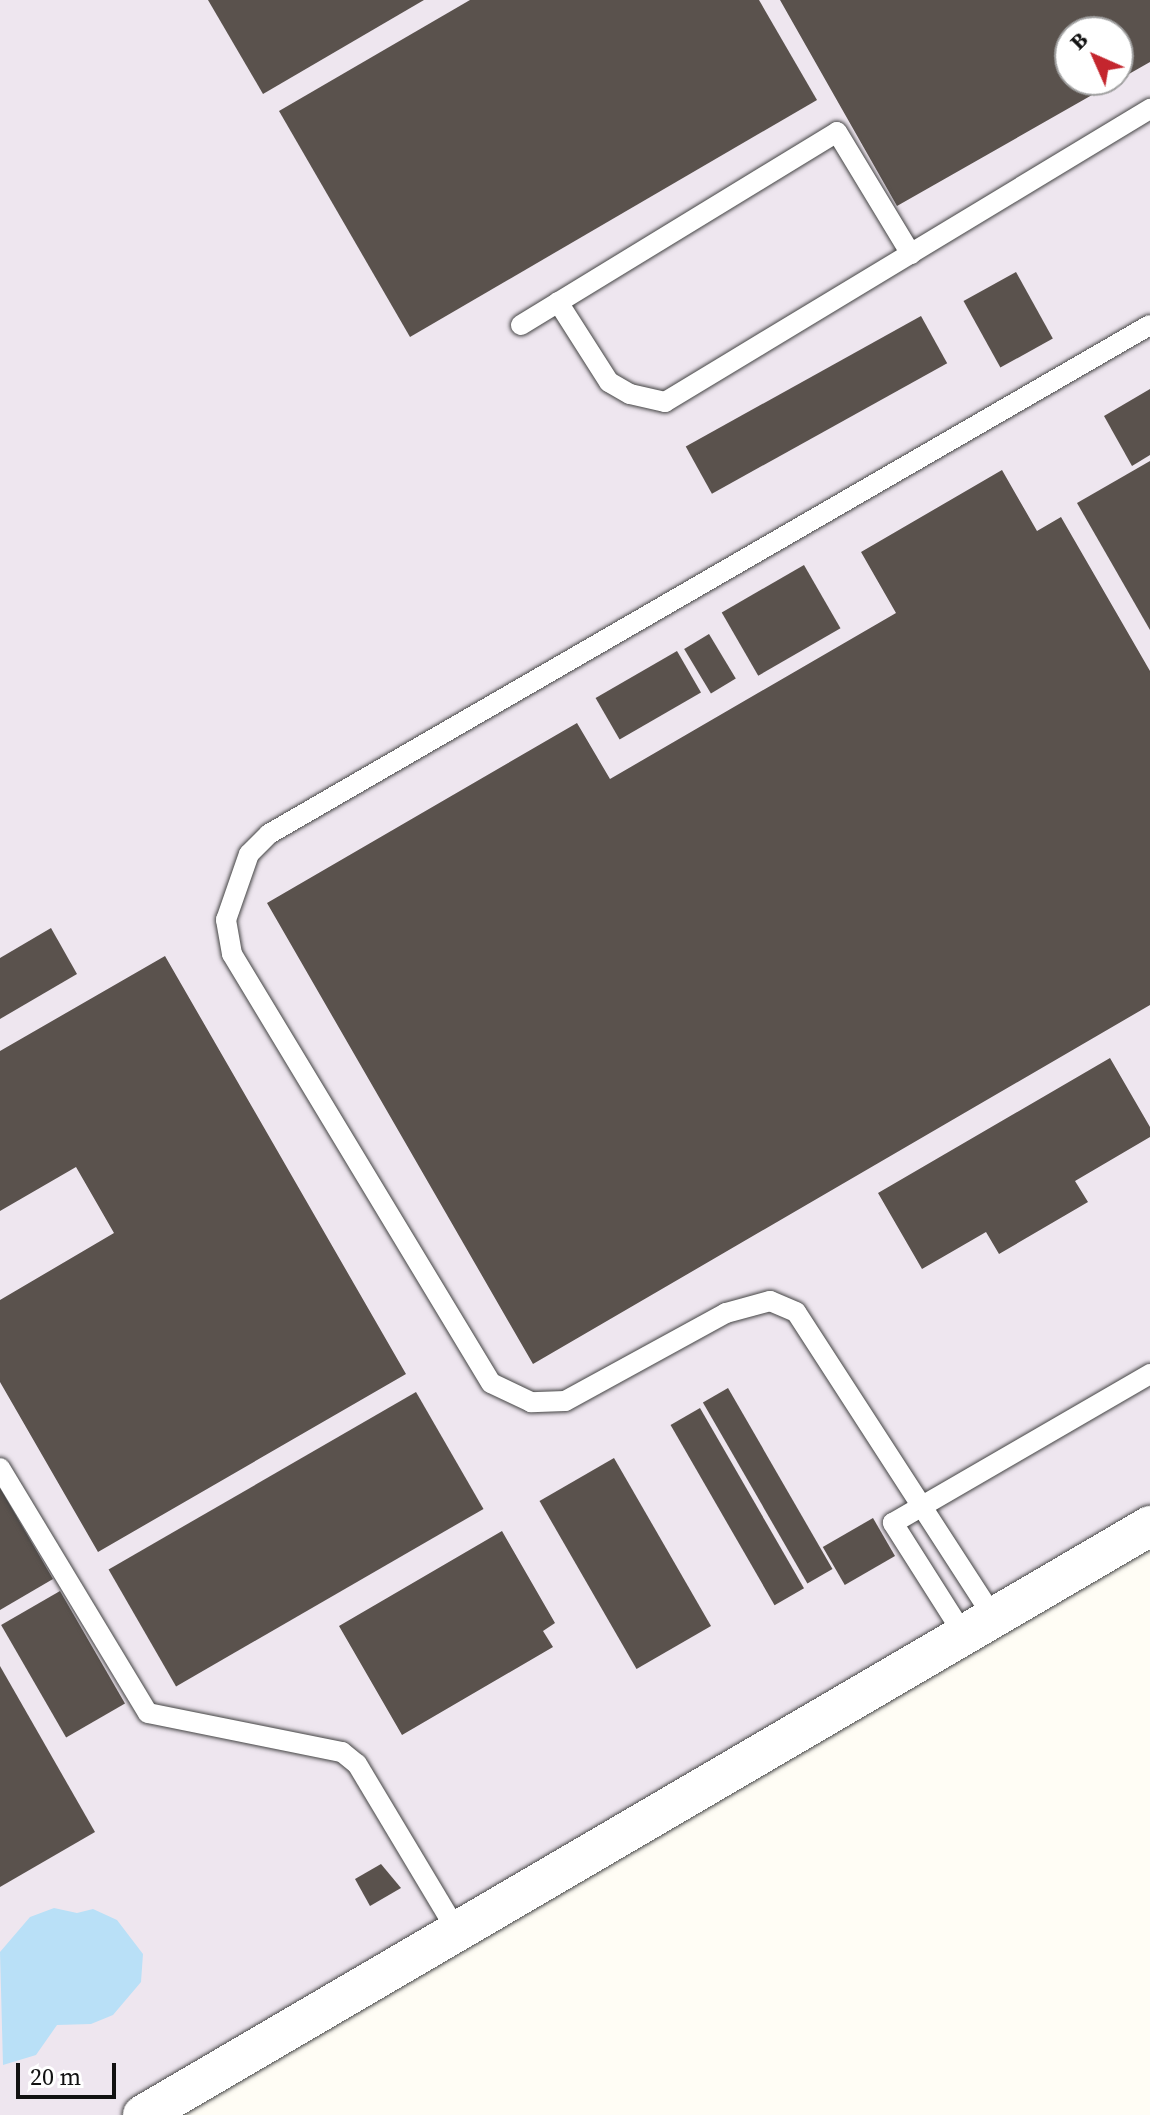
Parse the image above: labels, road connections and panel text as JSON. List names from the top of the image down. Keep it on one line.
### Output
{"scale_bar":"20 m","north":"top left"}
